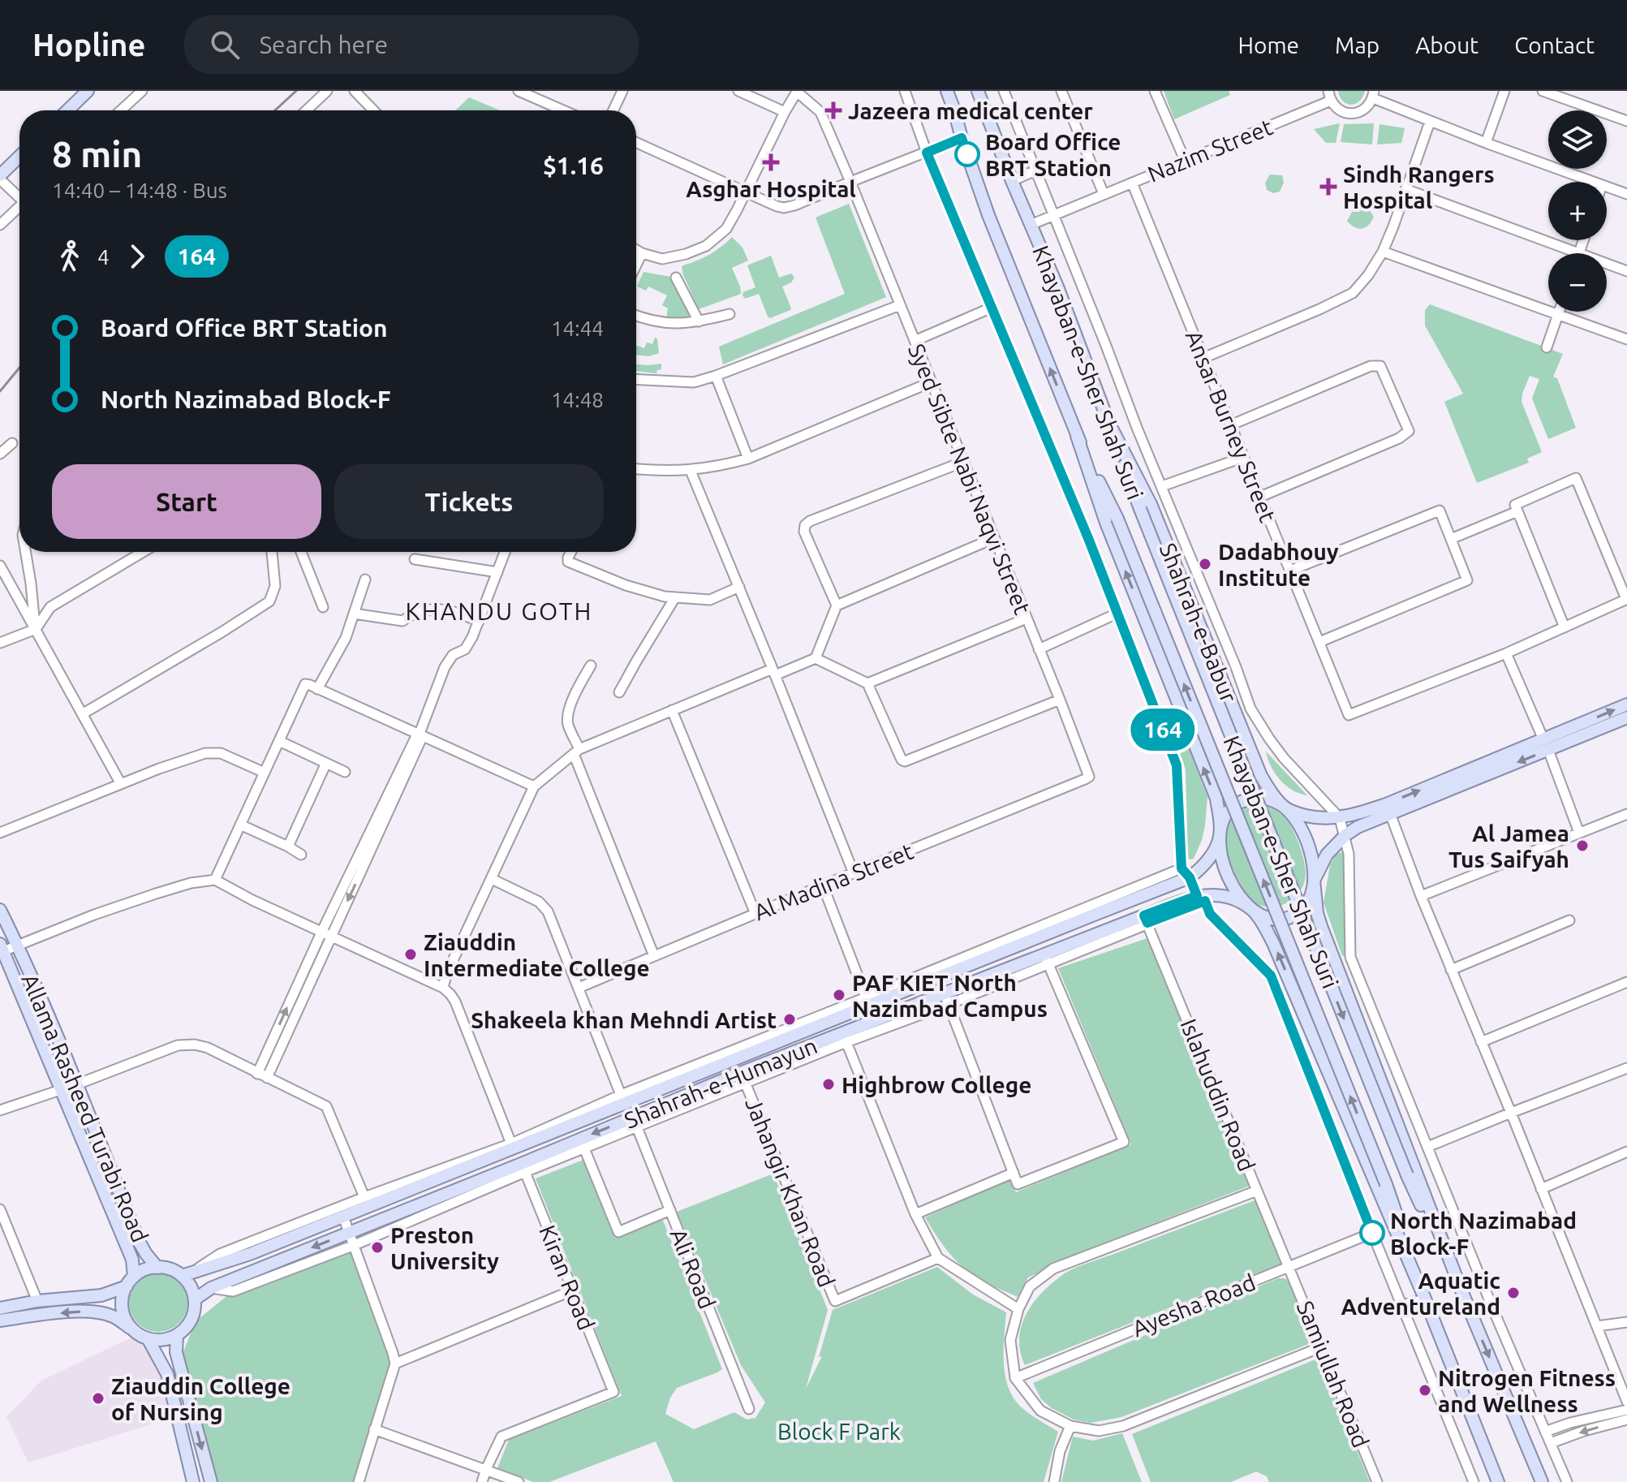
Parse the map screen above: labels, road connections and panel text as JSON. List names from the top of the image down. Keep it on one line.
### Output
{"streets":{"main road":["Khayaban-e-Sher Shah Suri","Shahrah-e-Babur","Shahrah-e-Humayun","Allama Rasheed Turabi Road"],"street":["Nazim Street","Ansar Burney Street","Syed Sibte Nabi Naqvi Street","Al Madina Street","Islahuddin Road","Jahangir Khan Road","Ali Road","Kiran Road","Ayesha Road","Samiullah Road"]},"crossings":[["Nazim Street","Khayaban-e-Sher Shah Suri"],["Nazim Street","Ansar Burney Street"],["Khayaban-e-Sher Shah Suri","Shahrah-e-Babur"],["Syed Sibte Nabi Naqvi Street","Al Madina Street"],["Shahrah-e-Babur","Shahrah-e-Humayun"],["Shahrah-e-Humayun","Islahuddin Road"],["Shahrah-e-Humayun","Allama Rasheed Turabi Road"],["Shahrah-e-Humayun","Jahangir Khan Road"],["Shahrah-e-Humayun","Kiran Road"],["Islahuddin Road","Ayesha Road"],["Islahuddin Road","Samiullah Road"],["Ayesha Road","Samiullah Road"]],"districts":["KHANDU GOTH"],"parks":["Block F Park"],"places":{"health":["Jazeera medical center","Asghar Hospital","Sindh Rangers Hospital"],"other":["Board Office BRT Station","Dadabhouy Institute","Al Jamea Tus Saifyah","Ziauddin Intermediate College","PAF KIET North Nazimbad Campus","Shakeela khan Mehndi Artist","Highbrow College","North Nazimabad Block-F","Preston University","Aquatic Adventureland","Nitrogen Fitness and Wellness","Ziauddin College of Nursing"]},"lines":["bus line 164"],"page":{"header":"Hopline","search":"Search here","nav":["Home","Map","About","Contact"],"on_map":"164","map_buttons":["+","−"],"heading":["8 min","14:40 – 14:48 · Bus","$1.16"],"legs":["4","164"],"list":[{"name":"Board Office BRT Station","value":"14:44"},{"name":"North Nazimabad Block-F","value":"14:48"}],"buttons":["Start","Tickets"]}}
